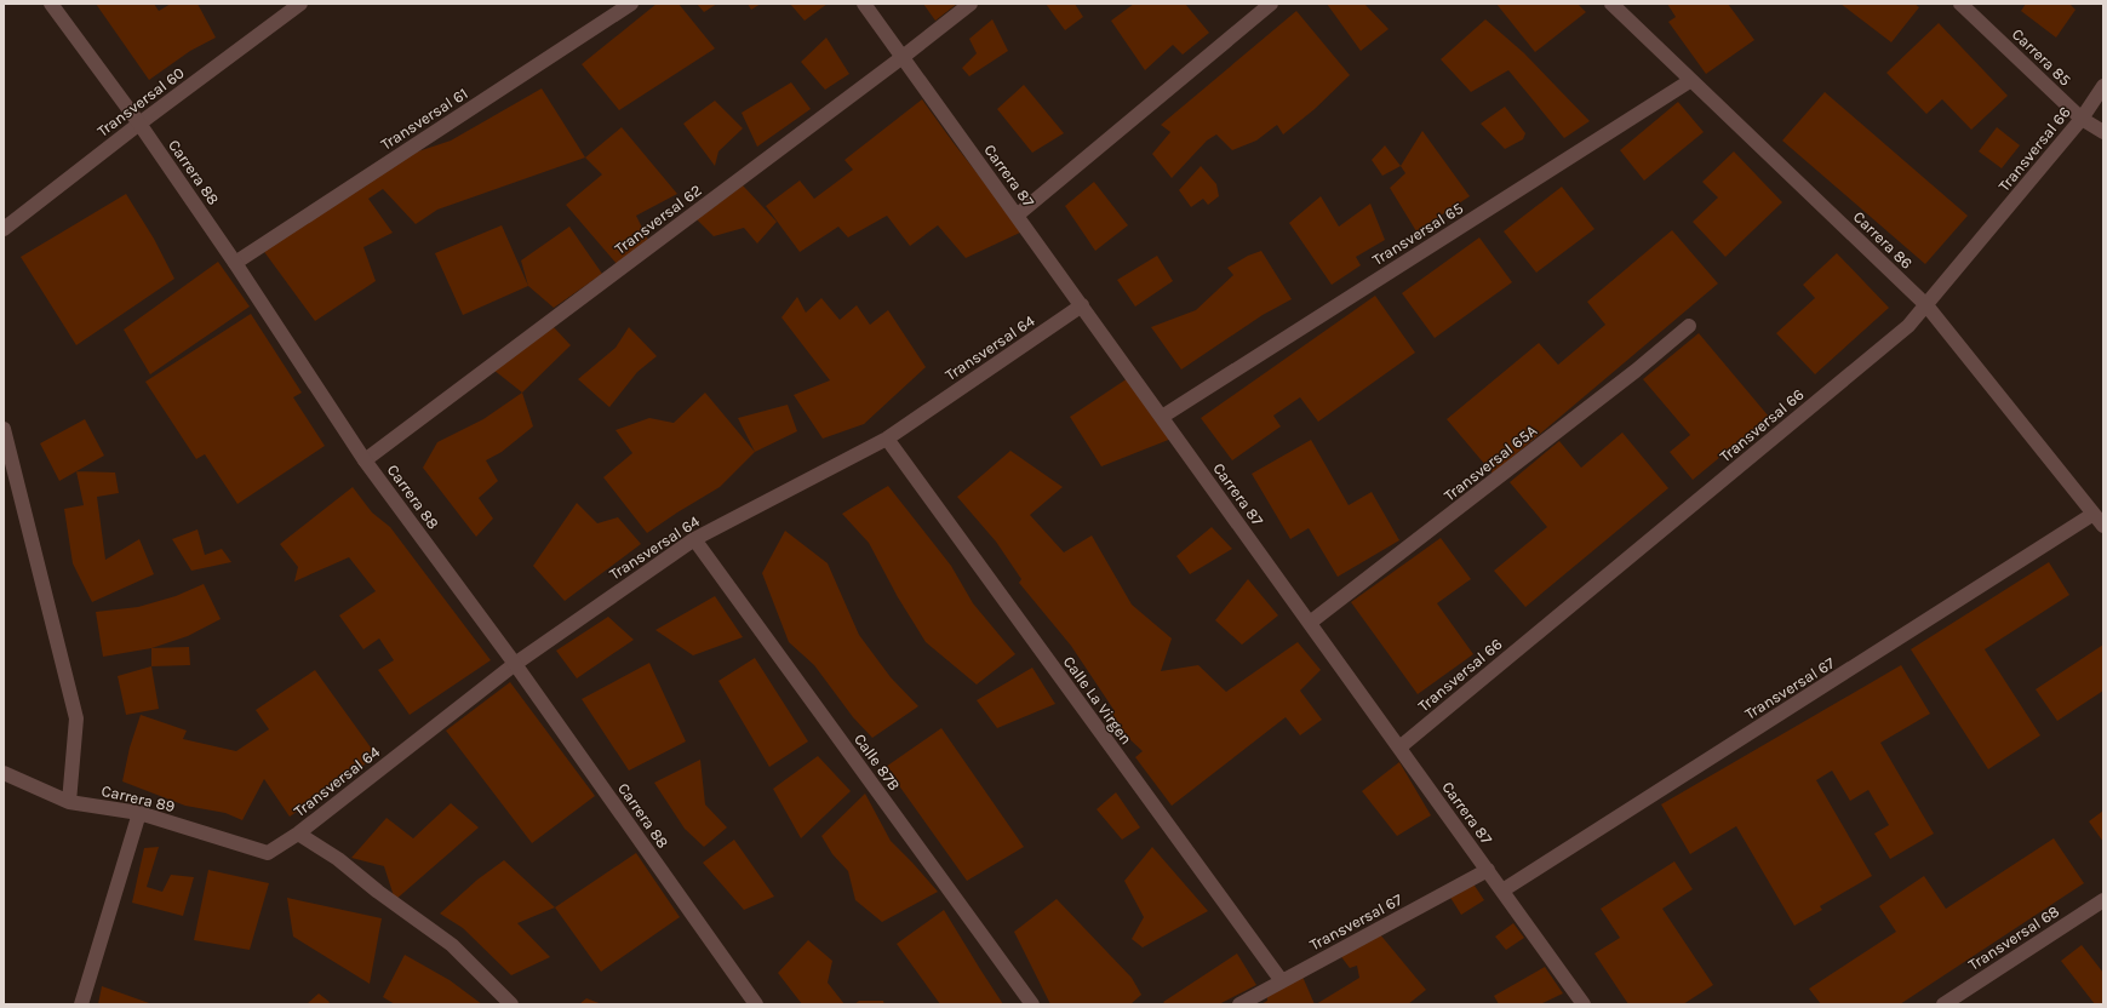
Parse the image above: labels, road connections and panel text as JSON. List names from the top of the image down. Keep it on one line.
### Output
{"streets":{"street":["Carrera 85","Transversal 60","Transversal 61","Transversal 66","Carrera 88","Carrera 87","Transversal 62","Transversal 65","Carrera 86","Transversal 64","Transversal 65A","Transversal 67","Calle La Virgen","Calle 87B","Carrera 89","Transversal 68"]},"crossings":[["Carrera 85","Transversal 66"],["Transversal 60","Carrera 88"],["Transversal 61","Carrera 88"],["Transversal 66","Carrera 87"],["Transversal 66","Carrera 86"],["Carrera 88","Transversal 62"],["Carrera 88","Transversal 64"],["Carrera 87","Transversal 62"],["Carrera 87","Transversal 65"],["Carrera 87","Transversal 64"],["Carrera 87","Transversal 65A"],["Carrera 87","Transversal 67"],["Transversal 65","Carrera 86"],["Carrera 86","Transversal 67"],["Transversal 64","Calle La Virgen"],["Transversal 64","Calle 87B"],["Transversal 64","Carrera 89"],["Transversal 67","Calle La Virgen"]]}
